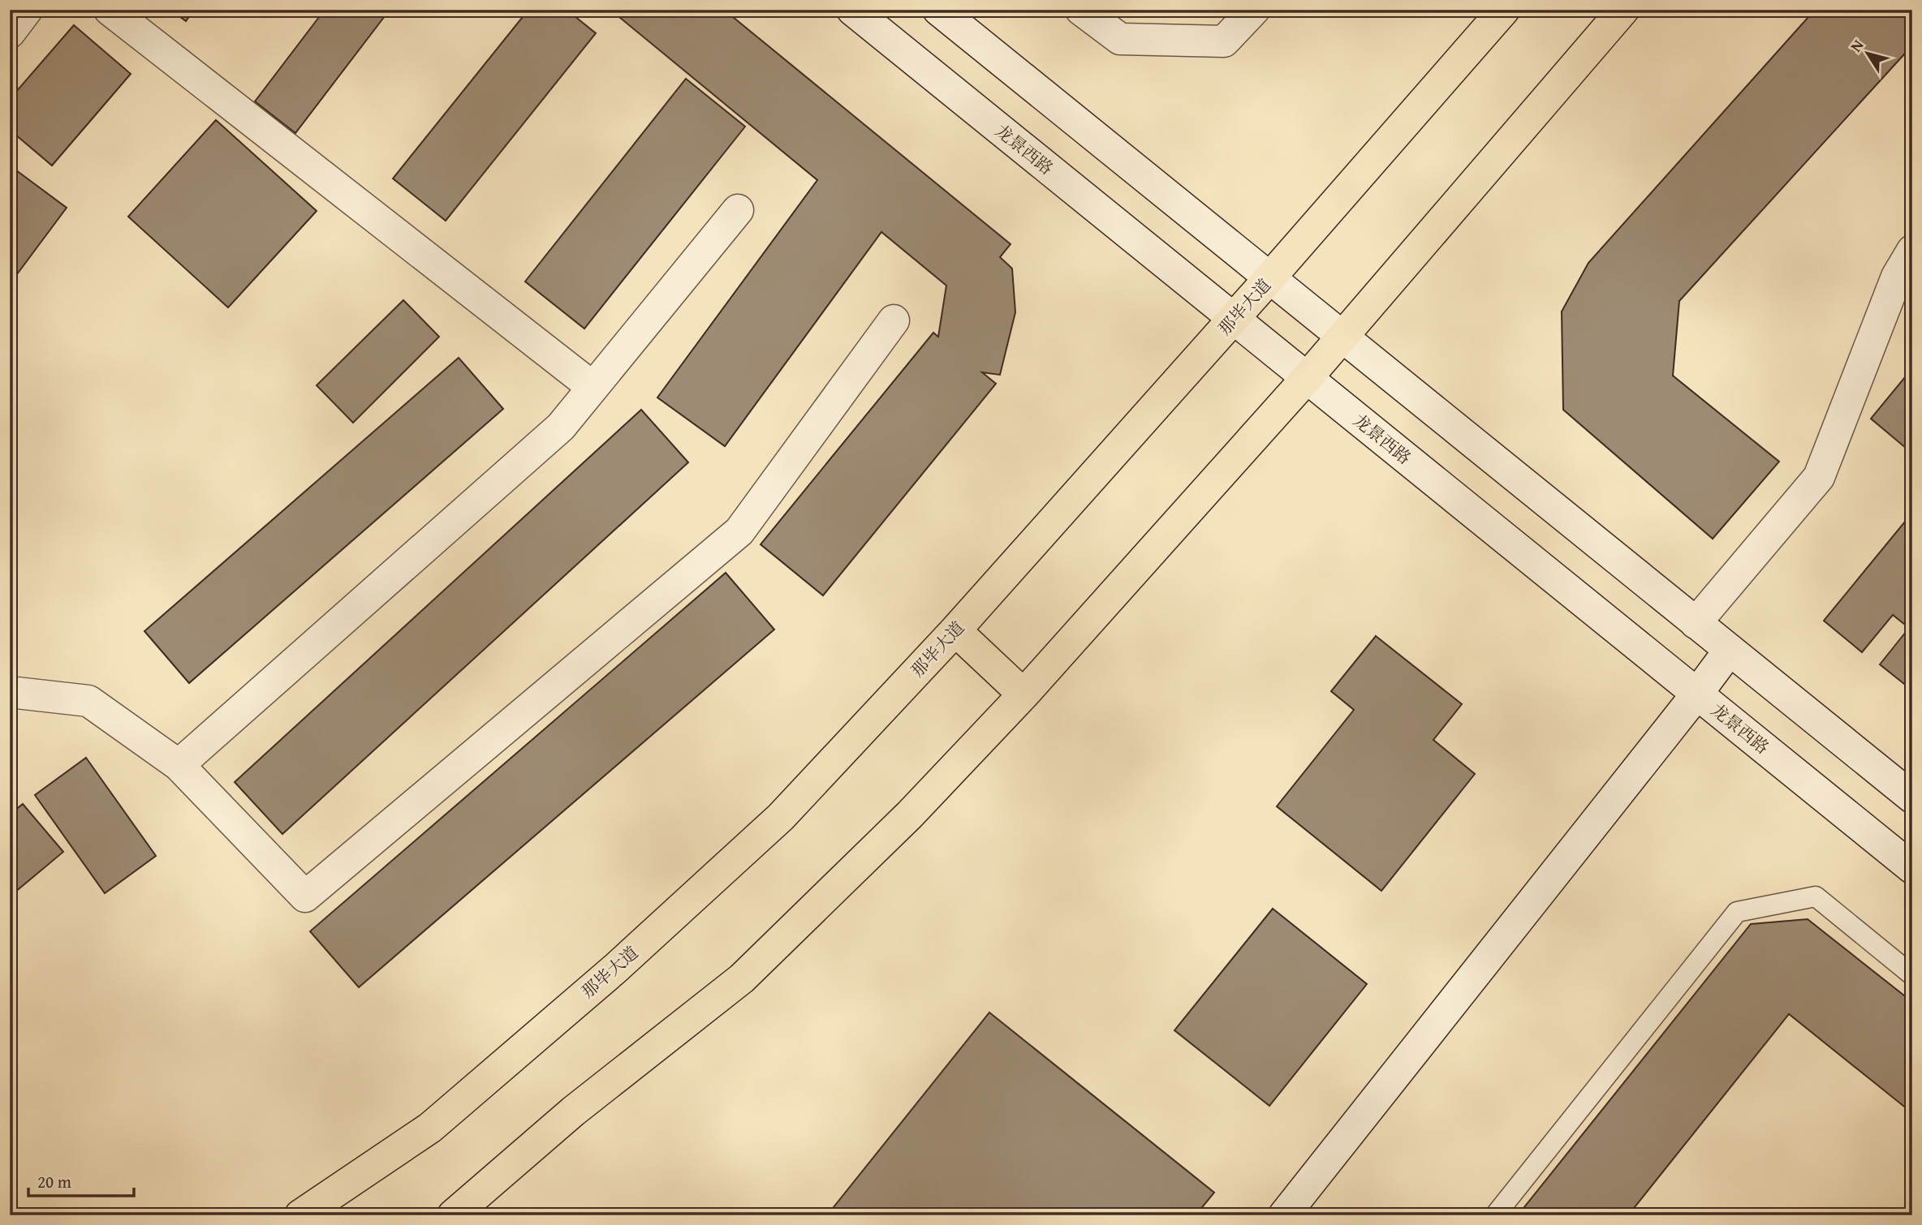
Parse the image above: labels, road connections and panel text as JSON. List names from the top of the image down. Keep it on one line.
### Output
{"streets":{"main road":["那毕大道"],"street":["龙景西路"]},"crossings":[["龙景西路","那毕大道"]],"scale_bar":"20 m","north":"top left"}
